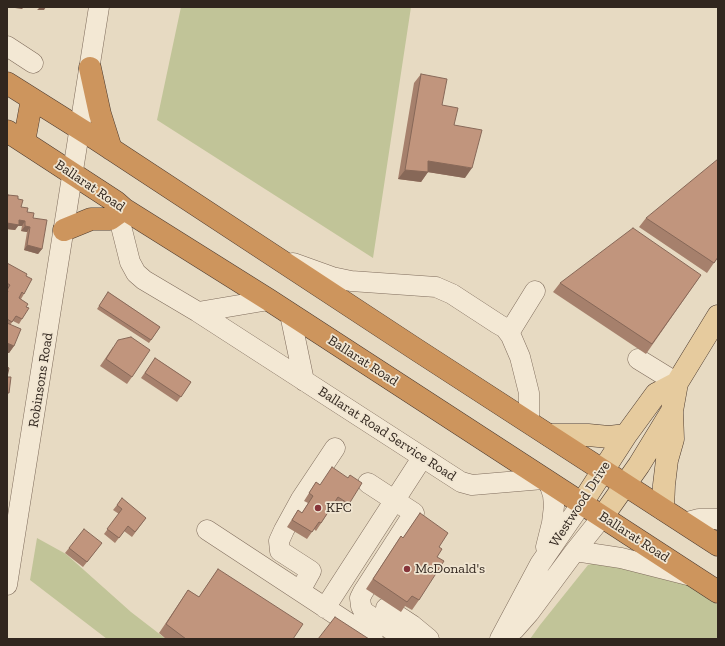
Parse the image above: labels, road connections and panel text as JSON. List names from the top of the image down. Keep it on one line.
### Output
{"streets":{"highway":["Ballarat Road"],"main road":["Westwood Drive"],"street":["Robinsons Road","Ballarat Road Service Road"]},"crossings":[["Ballarat Road","Robinsons Road"],["Ballarat Road","Ballarat Road Service Road"],["Ballarat Road","Westwood Drive"]],"places":["KFC","McDonald's"]}
